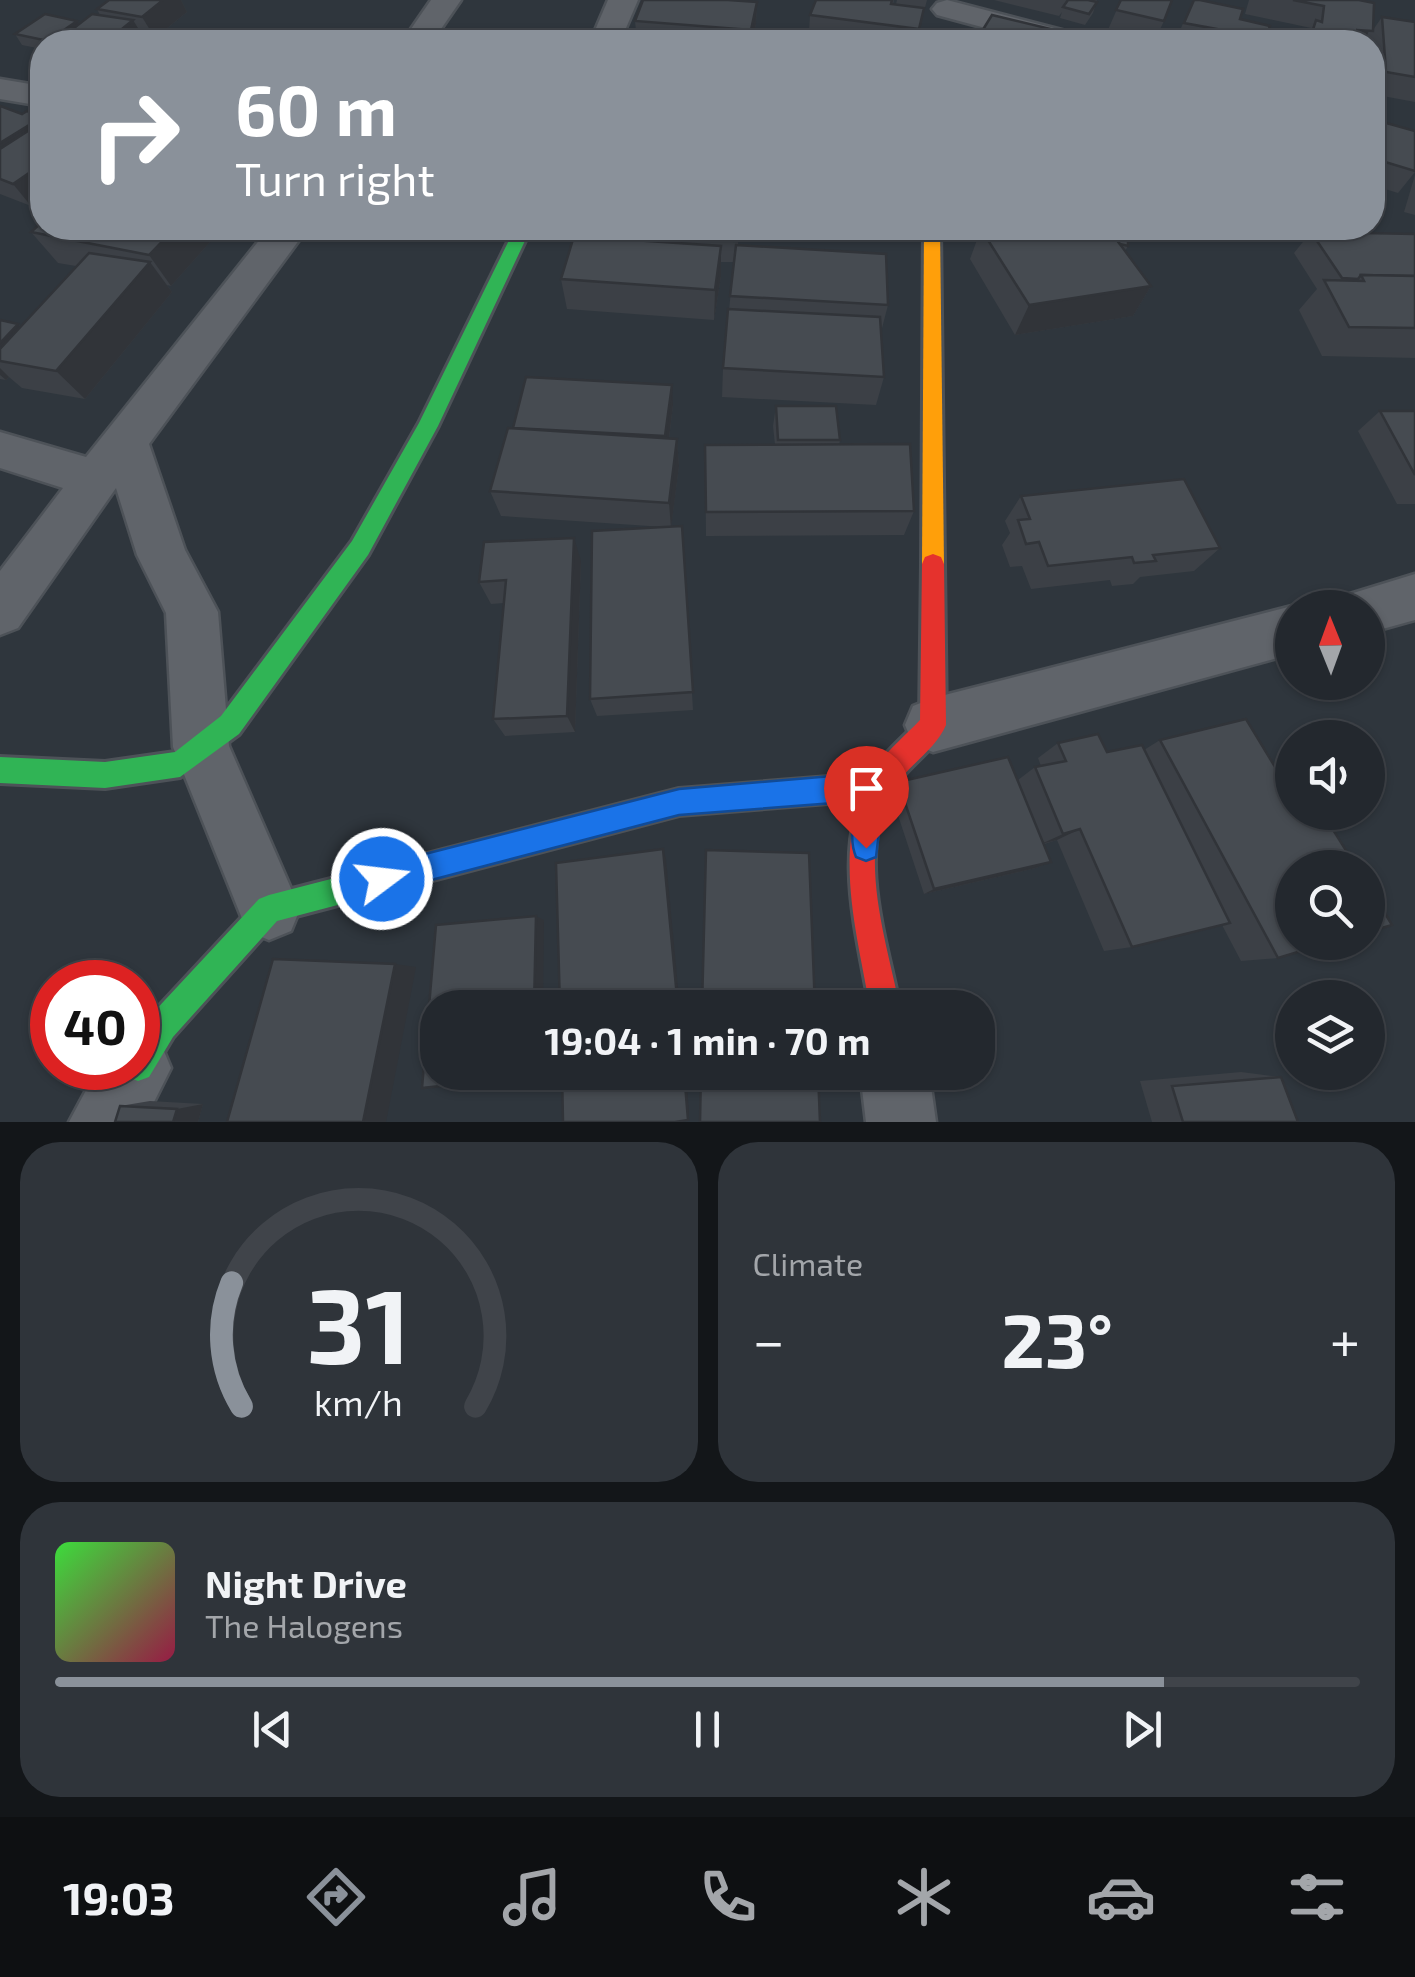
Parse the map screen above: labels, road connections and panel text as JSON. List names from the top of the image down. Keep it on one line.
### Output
{"north":"top","page":{"turn":["60 m","Turn right"],"limit":"40","trip":"19:04 · 1 min · 70 m","tile":"Climate","heat":["−","23°","+"],"song":["Night Drive","The Halogens"],"tabs":"19:03","gauge":["31","km/h"]}}
